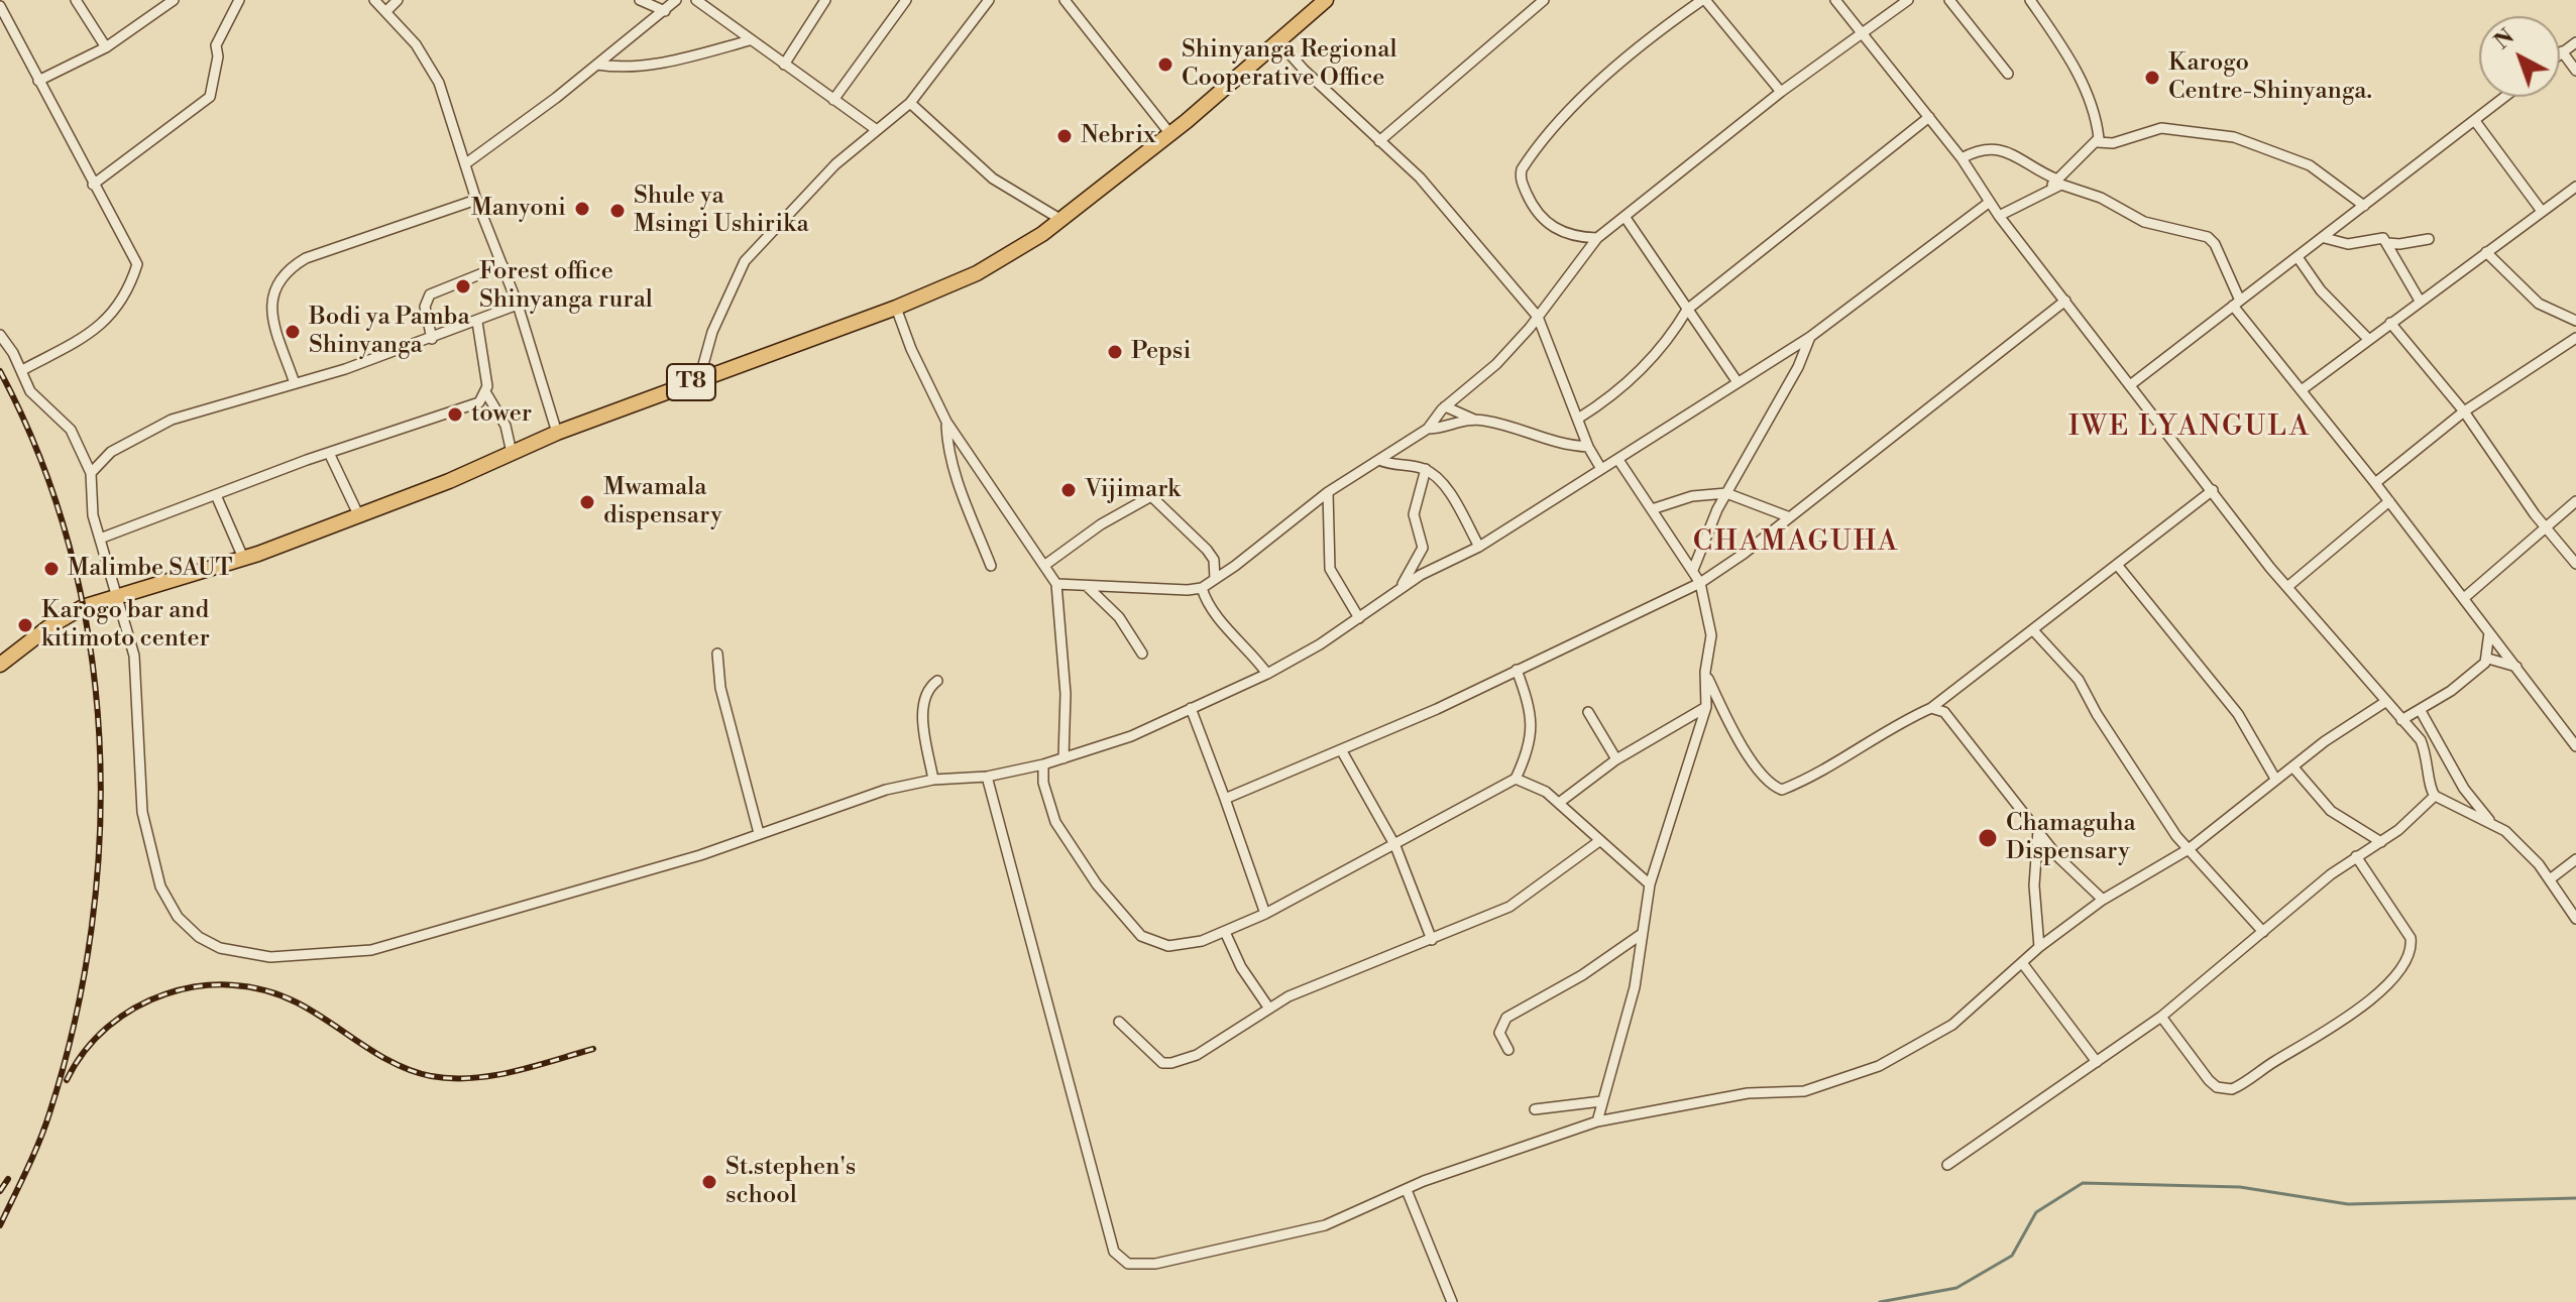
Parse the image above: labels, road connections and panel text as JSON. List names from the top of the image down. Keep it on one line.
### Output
{"streets":{"highway":["T8"]},"districts":["IWE LYANGULA","CHAMAGUHA"],"places":["Shinyanga Regional Cooperative Office","Karogo Centre-Shinyanga.","Nebrix","Manyoni","Shule ya Msingi Ushirika","Forest office Shinyanga rural","Bodi ya Pamba Shinyanga","Pepsi","tower","Vijimark","Mwamala dispensary","Malimbe SAUT","Karogo bar and kitimoto center","Chamaguha Dispensary","St.stephen's school"],"north":"top left"}
